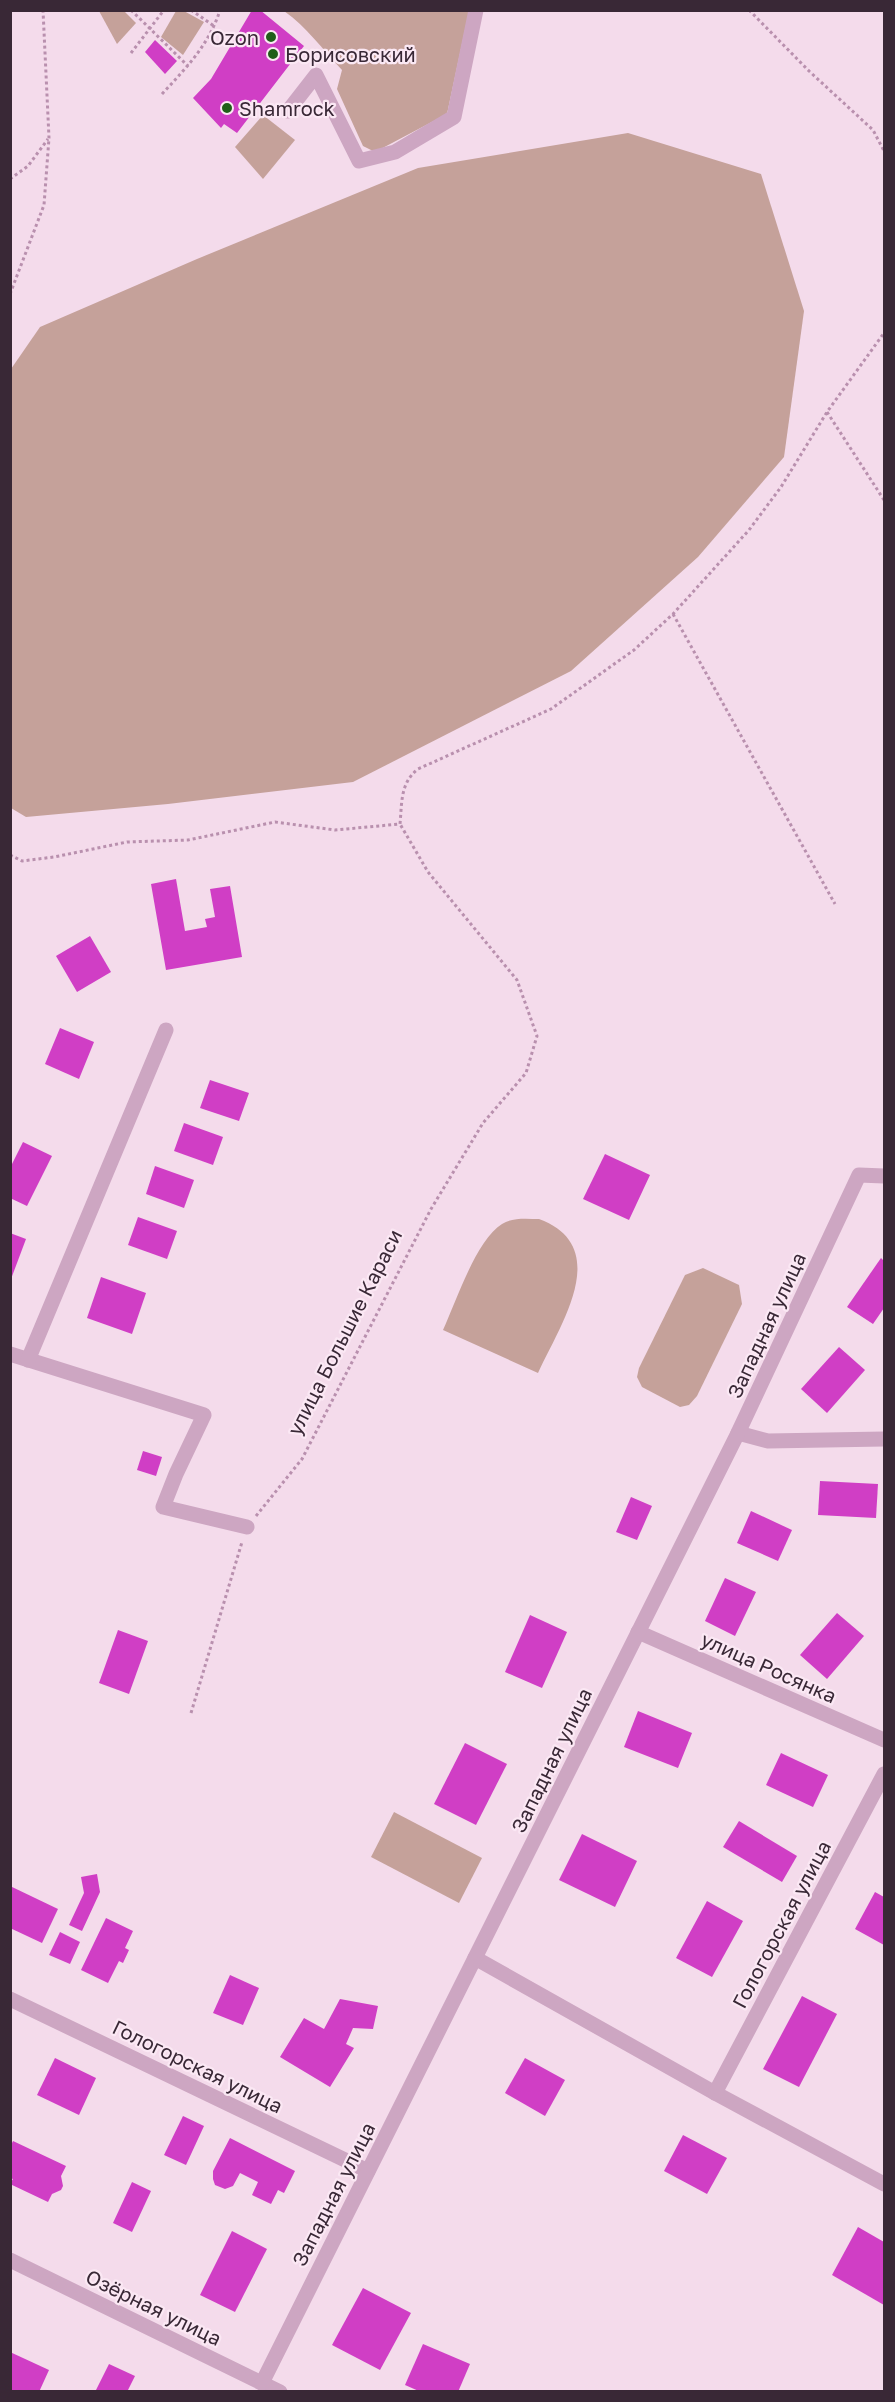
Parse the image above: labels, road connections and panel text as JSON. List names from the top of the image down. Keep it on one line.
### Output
{"streets":{"street":["Западная улица","улица Росянка","Гологорская улица","Озёрная улица"],"path":["улица Большие Караси"]},"crossings":[["Западная улица","улица Росянка"],["Западная улица","Гологорская улица"],["Западная улица","Озёрная улица"]],"places":["Ozon","Борисовский","Shamrock"]}
